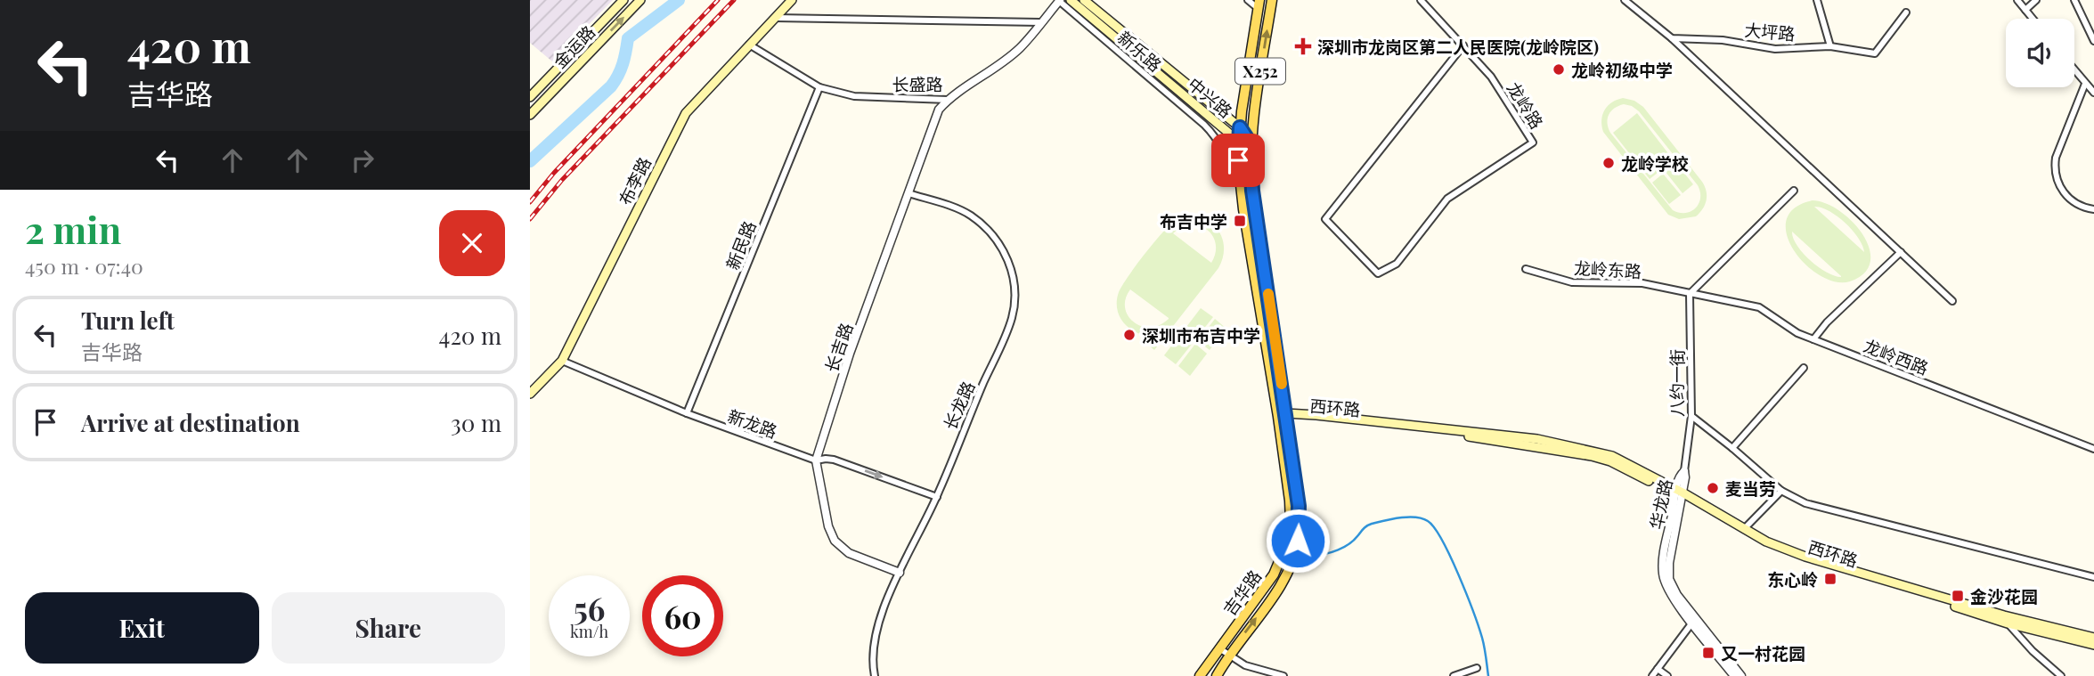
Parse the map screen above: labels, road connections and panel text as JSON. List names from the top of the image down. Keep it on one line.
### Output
{"streets":{"main road":["金运路","X252","中兴路","布李路","西环路","吉华路"],"street":["大坪路","新乐路","长盛路","龙岭路","新民路","龙岭东路","长吉路","龙岭西路","八约一街","长龙路","新龙路","华龙路"]},"crossings":[["新乐路","长盛路"],["新乐路","吉华路"],["长盛路","布李路"],["长盛路","新民路"],["长盛路","长吉路"],["中兴路","吉华路"],["布李路","新龙路"],["新民路","新龙路"],["龙岭东路","龙岭西路"],["龙岭东路","八约一街"],["长吉路","长龙路"],["长吉路","新龙路"],["龙岭西路","八约一街"],["八约一街","华龙路"],["长龙路","新龙路"],["西环路","华龙路"],["西环路","吉华路"]],"places":{"health":["深圳市龙岗区第二人民医院(龙岭院区)"],"other":["龙岭初级中学","龙岭学校","深圳市布吉中学","麦当劳"],"transit":["布吉中学","东心岭","金沙花园","又一村花园"]},"page":{"turn":["420 m","吉华路"],"heading":["2 min","450 m · 07:40"],"list":[{"name":"Turn left","note":"吉华路","value":"420 m"},{"name":"Arrive at destination","value":"30 m"}],"speed":"56 km/h","limit":"60","buttons":["Exit","Share"]}}
